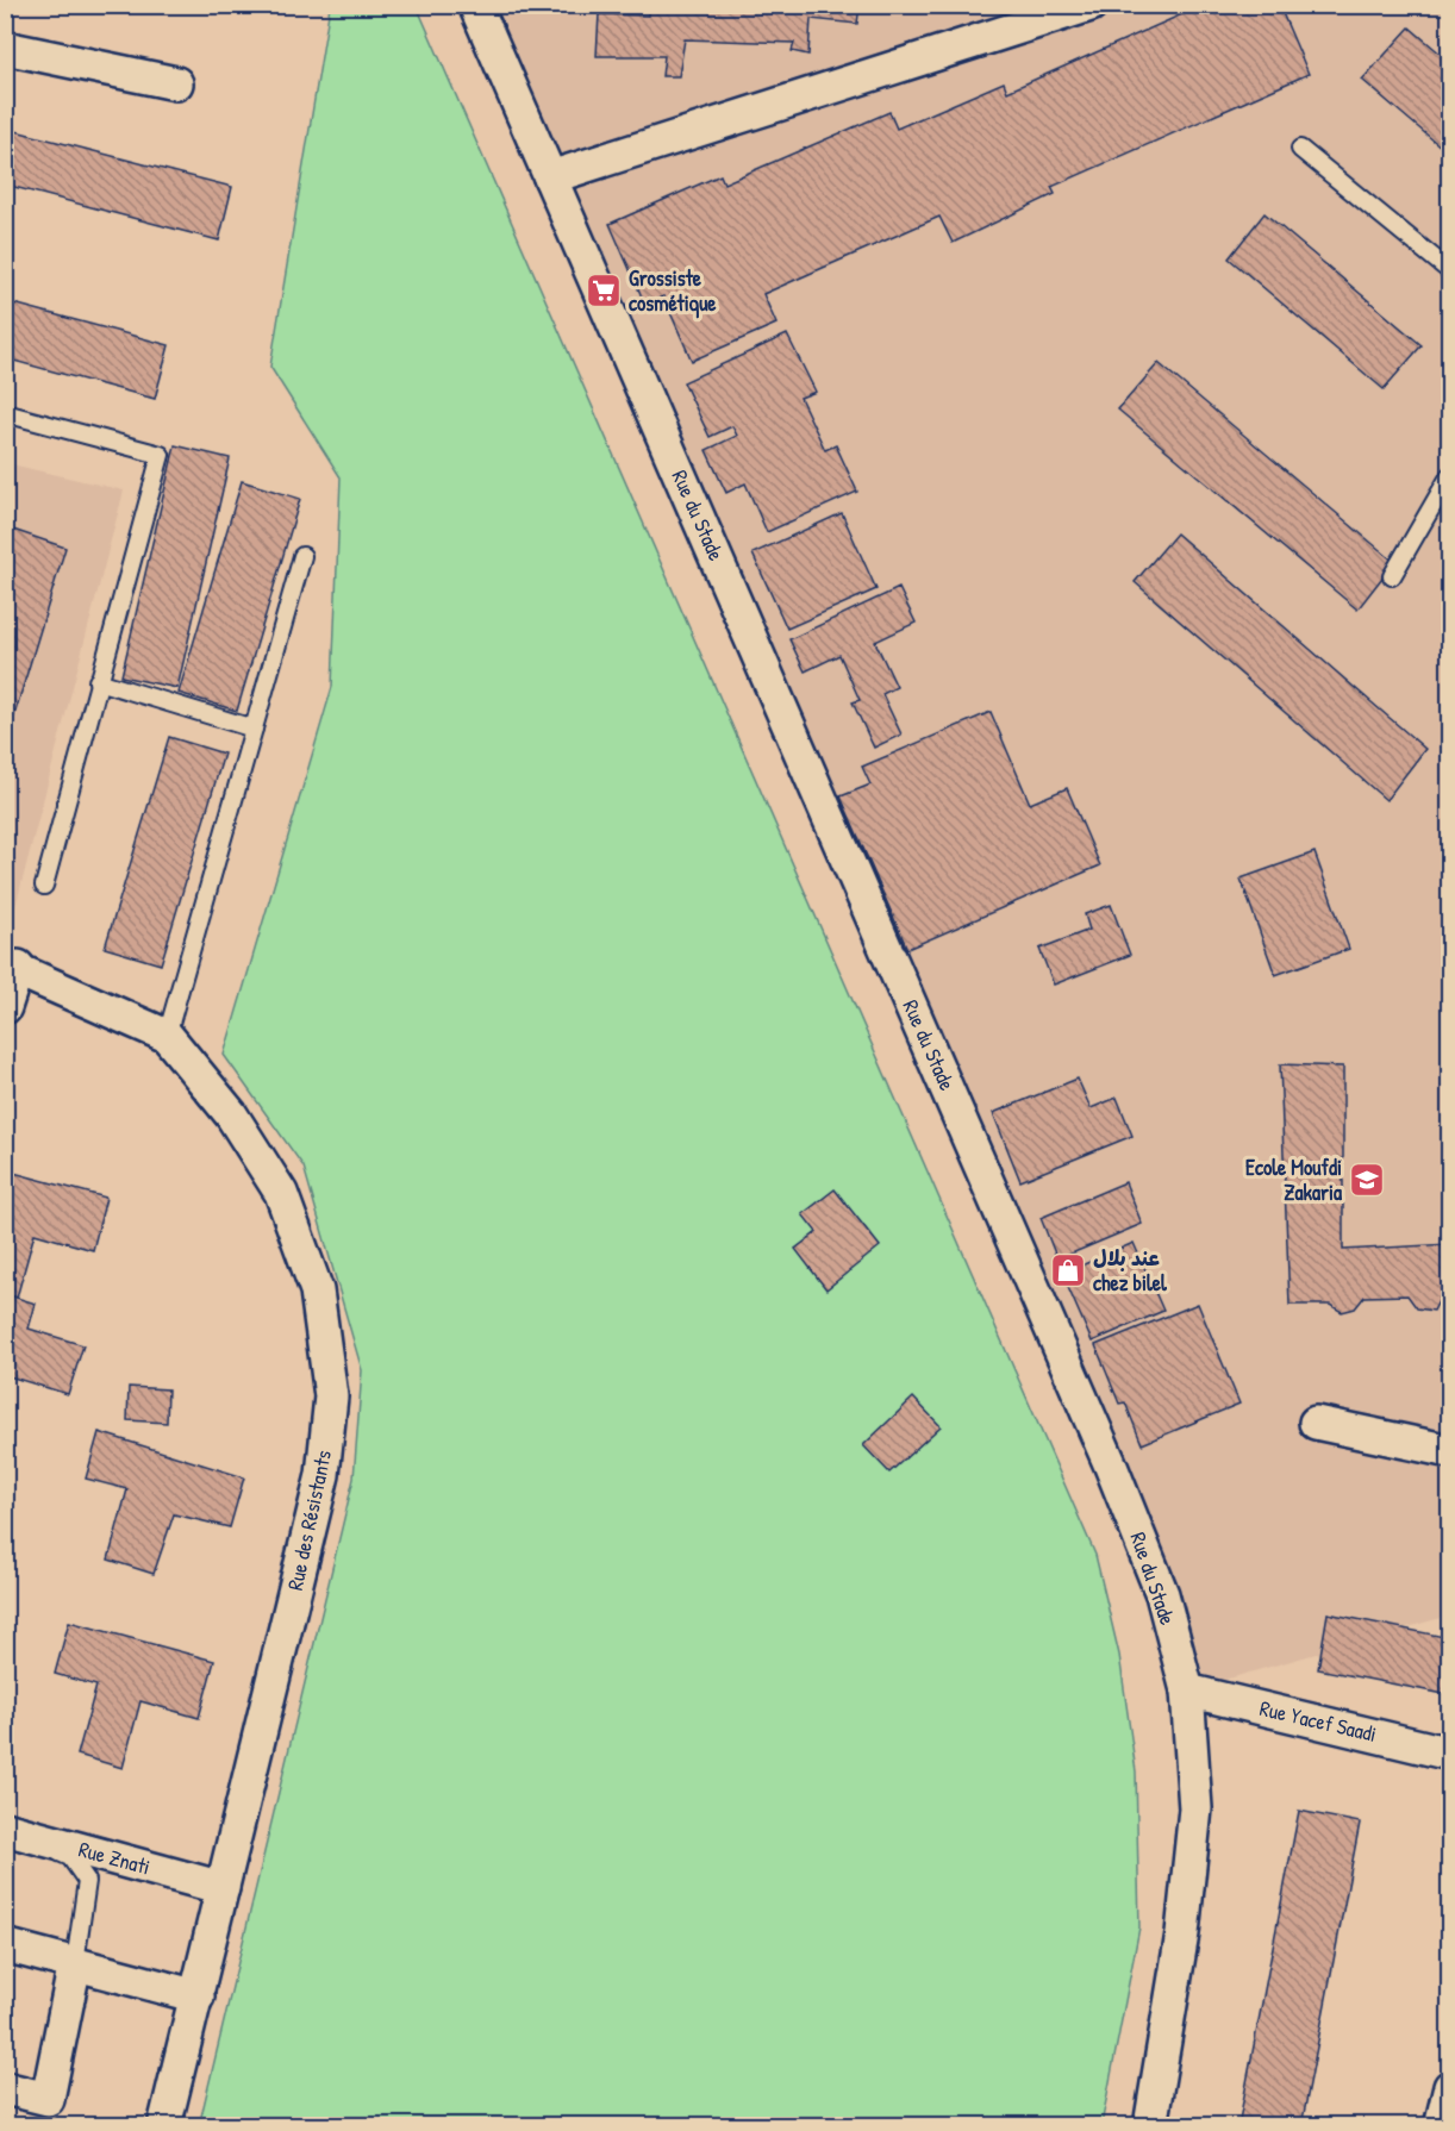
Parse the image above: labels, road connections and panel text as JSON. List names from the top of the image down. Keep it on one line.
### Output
{"streets":{"street":["Rue du Stade","Rue des Résistants","Rue Yacef Saadi","Rue Znati"]},"crossings":[["Rue du Stade","Rue Yacef Saadi"],["Rue des Résistants","Rue Znati"]],"places":{"supermarket":["Grossiste cosmétique"],"school or university":["Ecole Moufdi Zakaria"],"shop":["عند بلال chez bilel"]}}
